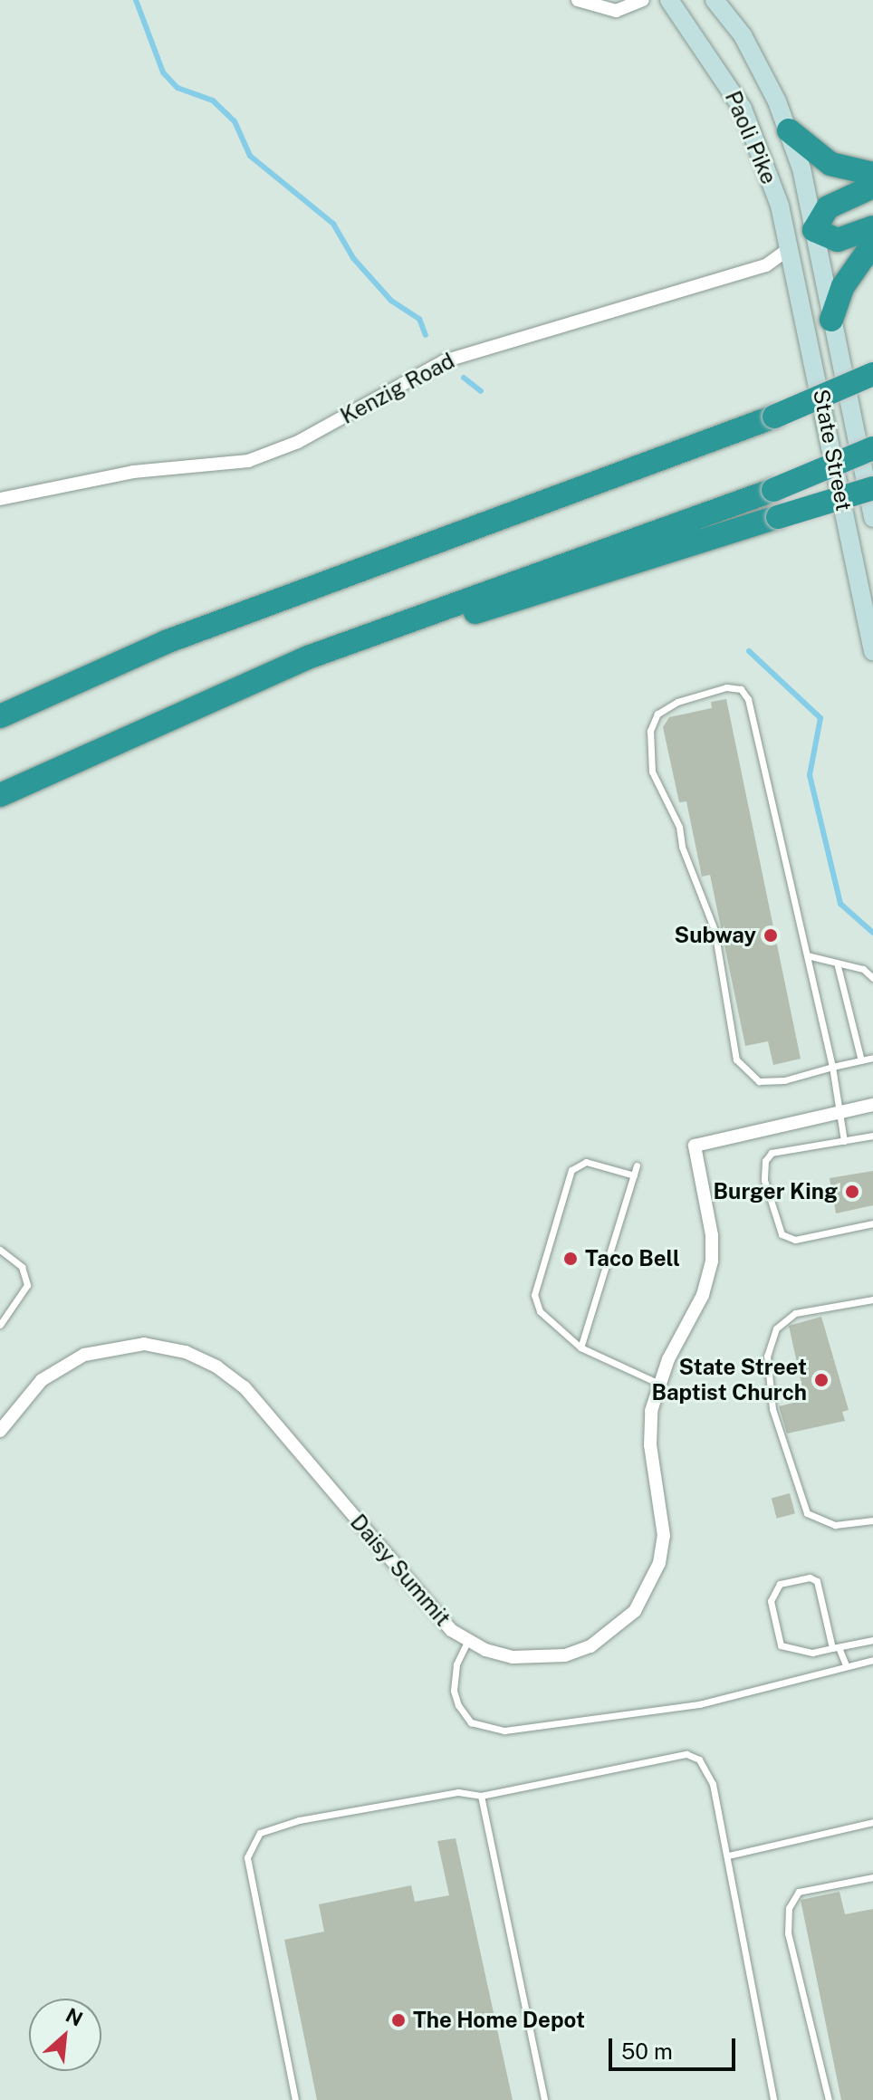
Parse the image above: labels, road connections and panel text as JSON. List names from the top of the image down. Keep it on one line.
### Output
{"streets":{"main road":["Paoli Pike","State Street"],"street":["Kenzig Road","Daisy Summit"]},"crossings":[["Paoli Pike","Kenzig Road"],["Paoli Pike","State Street"],["Kenzig Road","State Street"]],"places":["Subway","Burger King","Taco Bell","State Street Baptist Church","The Home Depot"],"scale_bar":"50 m","north":"top right"}
